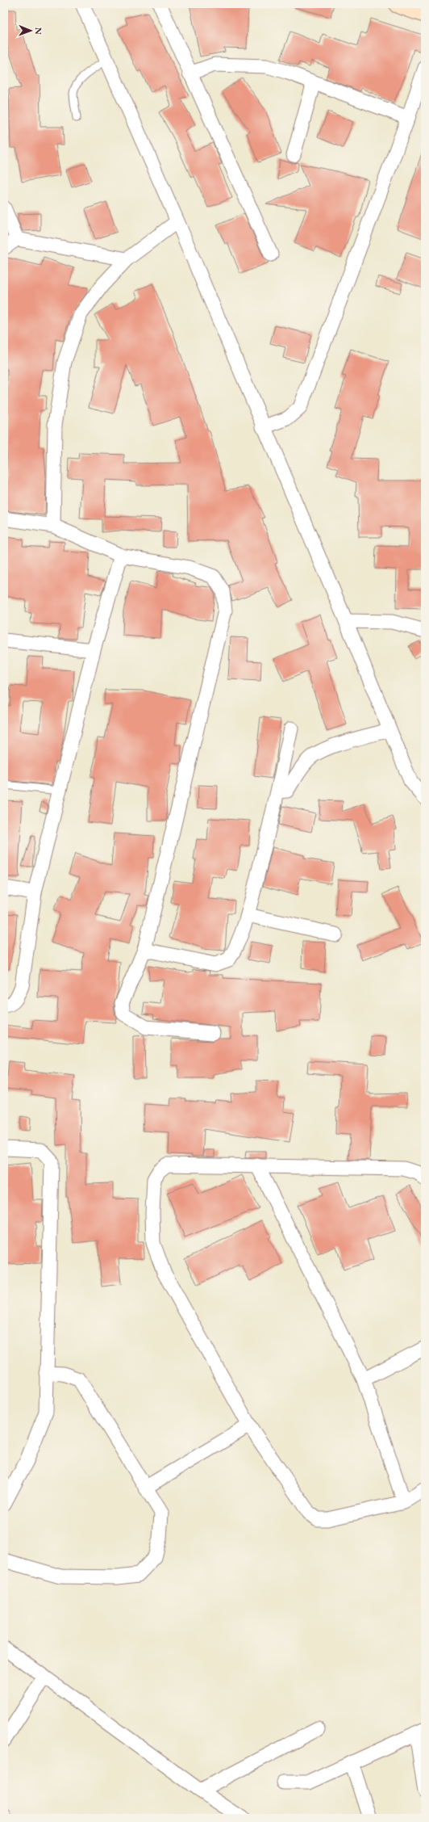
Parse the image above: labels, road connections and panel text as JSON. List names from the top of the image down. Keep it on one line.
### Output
{"north":"right"}
